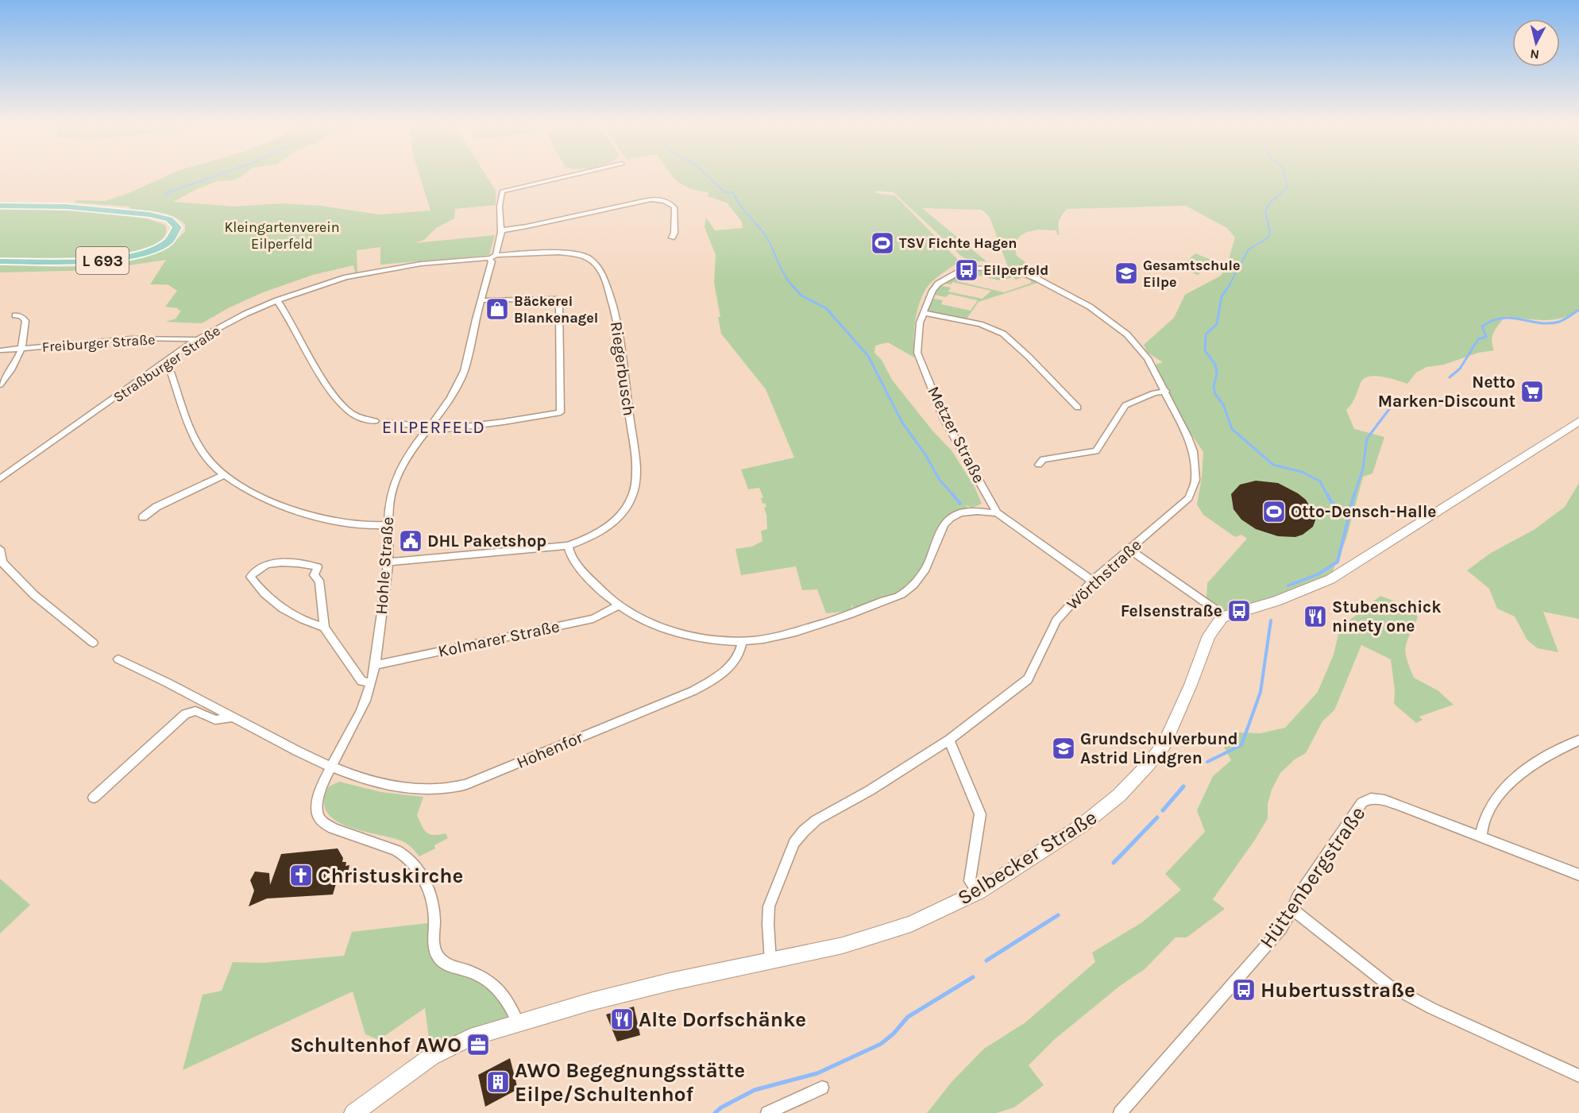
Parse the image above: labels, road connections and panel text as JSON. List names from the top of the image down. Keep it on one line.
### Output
{"streets":{"main road":["L 693","Selbecker Straße"],"street":["Freiburger Straße","Straßburger Straße","Riegerbusch","Metzer Straße","Hohle Straße","Wörthstraße","Kolmarer Straße","Hohenfor","Hüttenbergstraße"]},"crossings":[["Freiburger Straße","Straßburger Straße"],["Straßburger Straße","Riegerbusch"],["Straßburger Straße","Hohle Straße"],["Riegerbusch","Hohle Straße"],["Metzer Straße","Wörthstraße"],["Hohle Straße","Kolmarer Straße"],["Hohle Straße","Hohenfor"],["Hohle Straße","Selbecker Straße"],["Wörthstraße","Selbecker Straße"]],"districts":["EILPERFELD"],"parks":["Kleingartenverein Eilperfeld"],"places":{"sports":["TSV Fichte Hagen","Otto-Densch-Halle"],"bus stop":["Eilperfeld","Felsenstraße","Hubertusstraße"],"school or university":["Gesamtschule Eilpe","Grundschulverbund Astrid Lindgren"],"shop":["Bäckerei Blankenagel"],"supermarket":["Netto Marken-Discount"],"public building":["DHL Paketshop"],"restaurant":["Stubenschick ninety one","Alte Dorfschänke"],"church":["Christuskirche"],"office":["Schultenhof AWO"],"building":["AWO Begegnungsstätte Eilpe/Schultenhof"]},"north":"bottom"}
